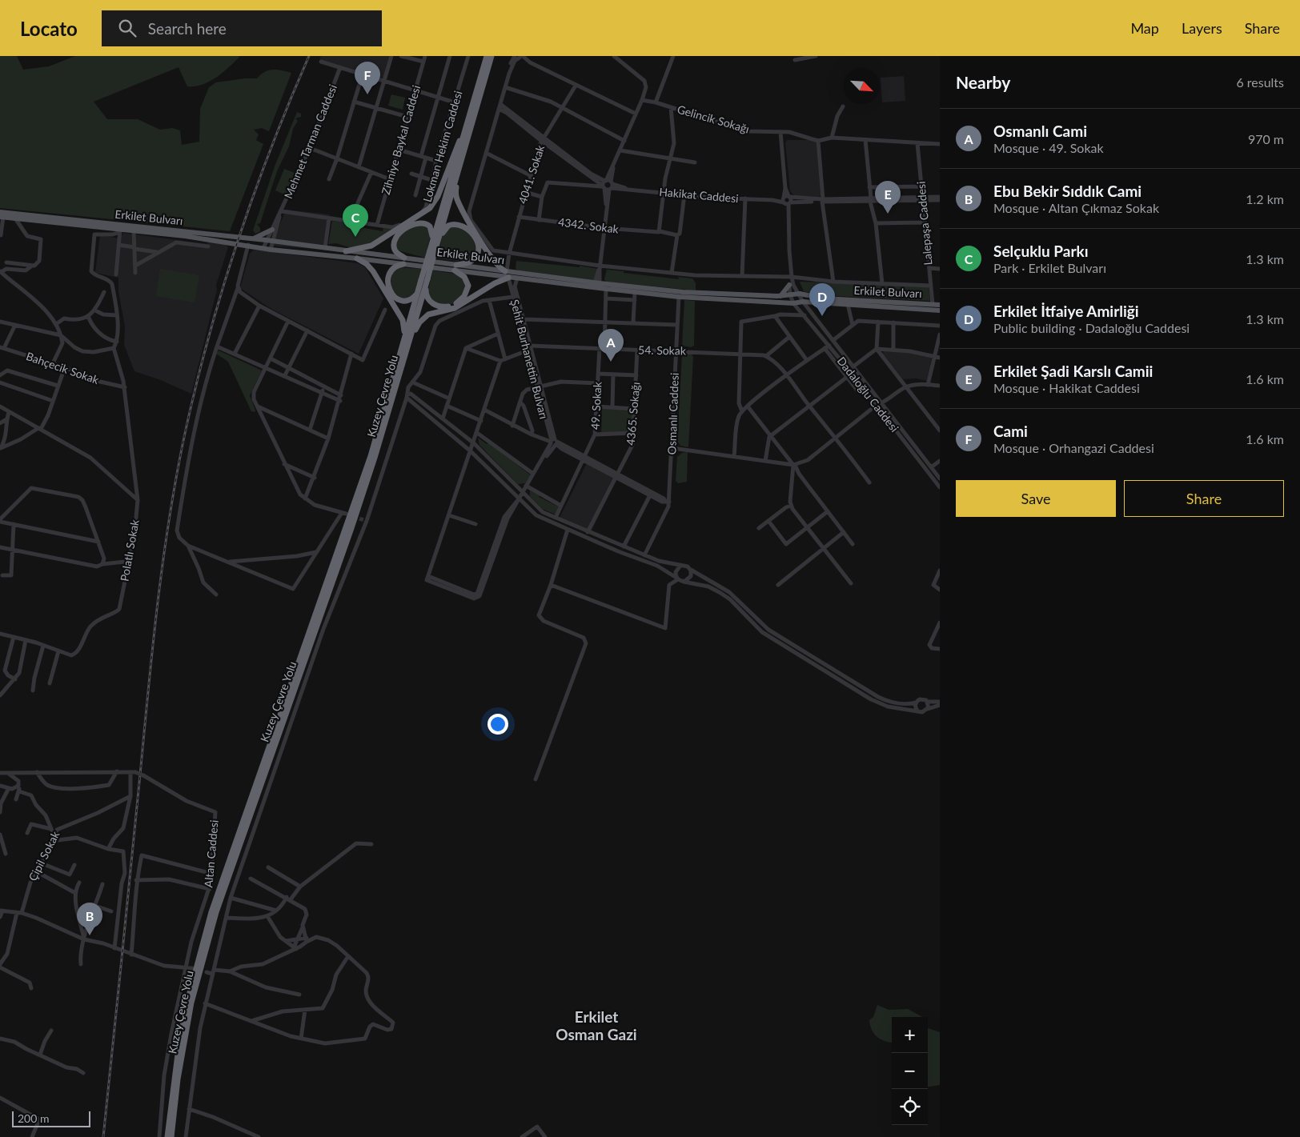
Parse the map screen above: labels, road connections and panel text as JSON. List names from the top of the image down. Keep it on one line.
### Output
{"streets":{"highway":["Kuzey Çevre Yolu"],"main road":["Erkilet Bulvarı"],"street":["Gelincik Sokağı","Zihniye Baykal Caddesi","Mehmet Tarman Caddesi","Lokman Hekim Caddesi","4041. Sokak","Hakikat Caddesi","Lalepaşa Caddesi","4342. Sokak","54. Sokak","Şehit Burhanettin Bulvarı","Bahçecik Sokak","Dadaloğlu Caddesi","49. Sokak","4365. Sokağı","Osmanlı Caddesi","Polatlı Sokak","Altan Caddesi","Çipil Sokak"]},"crossings":[["Zihniye Baykal Caddesi","Lokman Hekim Caddesi"],["Mehmet Tarman Caddesi","Lokman Hekim Caddesi"],["Mehmet Tarman Caddesi","Erkilet Bulvarı"],["4041. Sokak","Erkilet Bulvarı"],["4041. Sokak","4342. Sokak"],["Hakikat Caddesi","Lalepaşa Caddesi"],["Erkilet Bulvarı","Lalepaşa Caddesi"],["Erkilet Bulvarı","Şehit Burhanettin Bulvarı"],["Erkilet Bulvarı","Dadaloğlu Caddesi"],["Erkilet Bulvarı","Osmanlı Caddesi"],["54. Sokak","Şehit Burhanettin Bulvarı"],["54. Sokak","49. Sokak"],["54. Sokak","4365. Sokağı"],["54. Sokak","Osmanlı Caddesi"],["Bahçecik Sokak","Polatlı Sokak"]],"districts":["Erkilet Osman Gazi"],"scale_bar":"200 m","north":"bottom right","page":{"header":"Locato","search":"Search here","nav":["Map","Layers","Share"],"heading":["Nearby","6 results"],"pins":["F","E","C","D","A","B"],"list":[{"mark":"A","name":"Osmanlı Cami","note":"Mosque · 49. Sokak","value":"970 m"},{"mark":"B","name":"Ebu Bekir Sıddık Cami","note":"Mosque · Altan Çıkmaz Sokak","value":"1.2 km"},{"mark":"C","name":"Selçuklu Parkı","note":"Park · Erkilet Bulvarı","value":"1.3 km"},{"mark":"D","name":"Erkilet İtfaiye Amirliği","note":"Public building · Dadaloğlu Caddesi","value":"1.3 km"},{"mark":"E","name":"Erkilet Şadi Karslı Camii","note":"Mosque · Hakikat Caddesi","value":"1.6 km"},{"mark":"F","name":"Cami","note":"Mosque · Orhangazi Caddesi","value":"1.6 km"}],"buttons":["Save","Share"],"map_buttons":["+","−"],"scale":"200 m"}}
